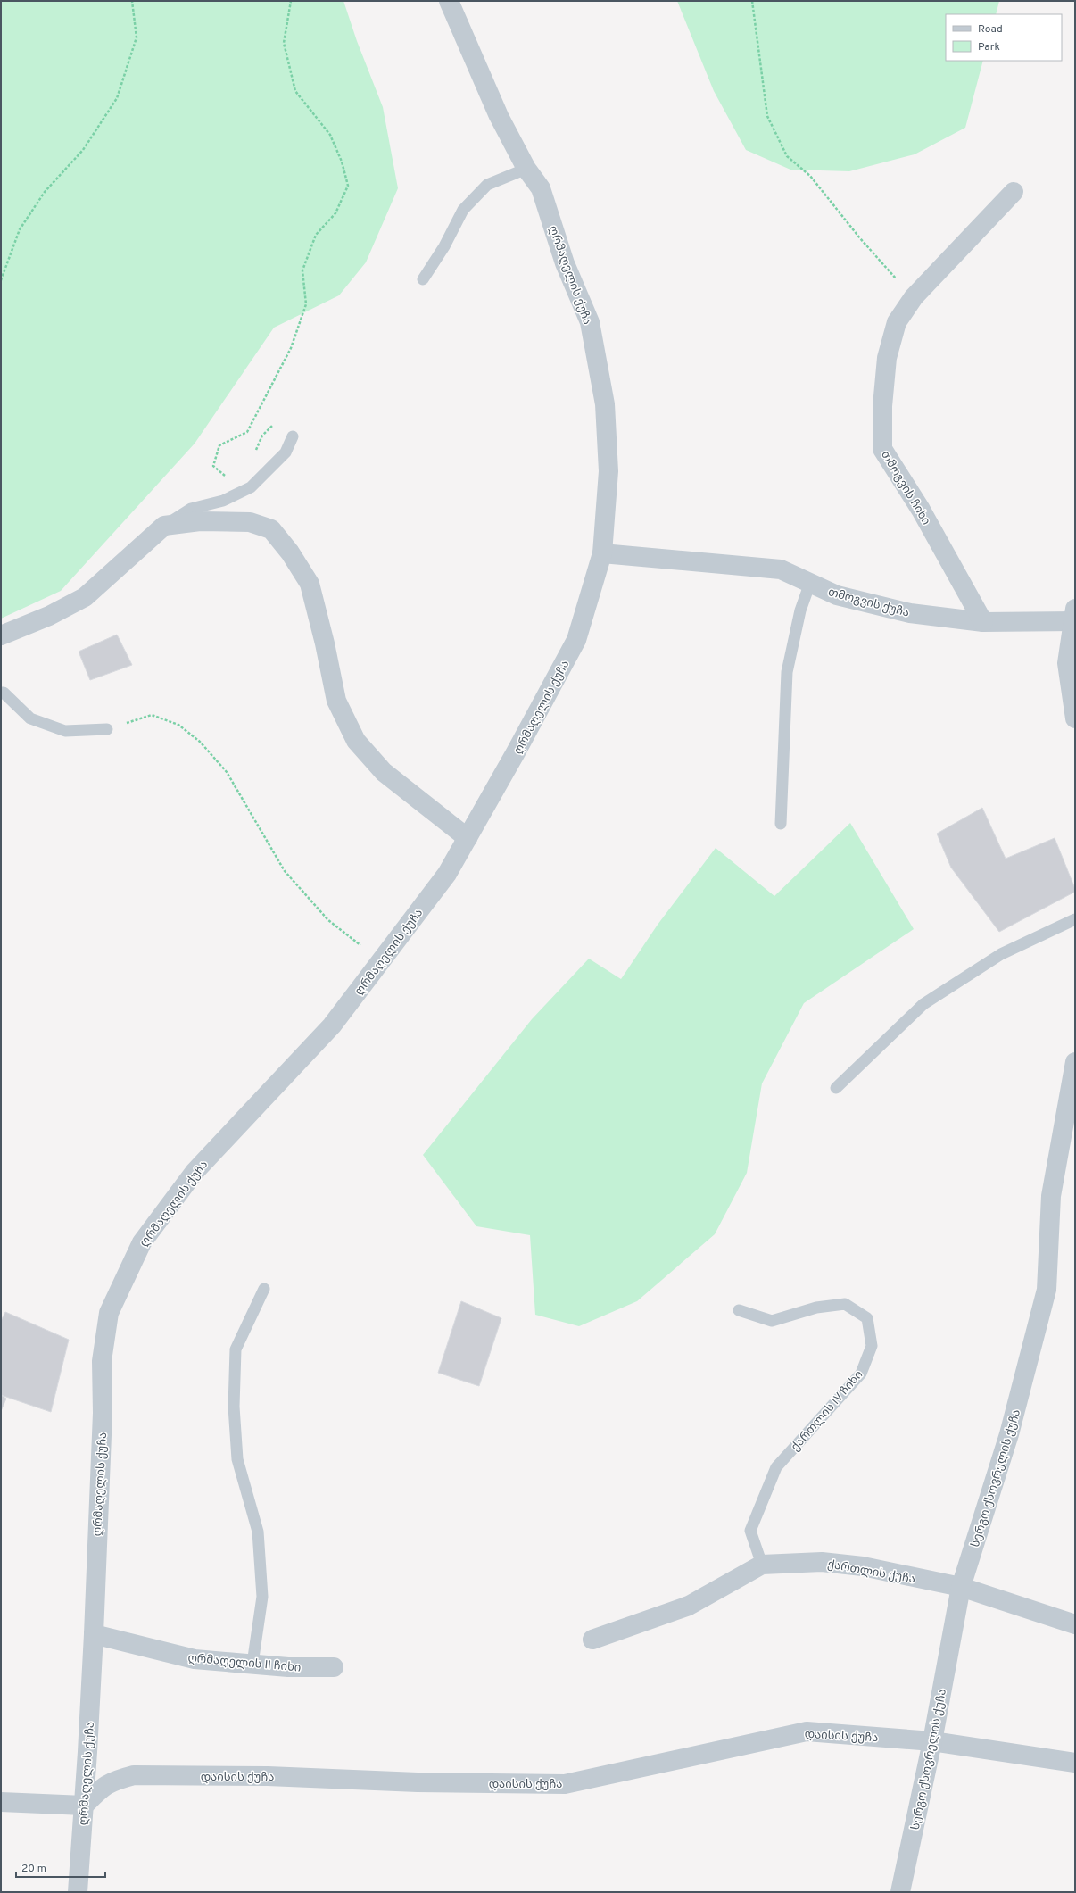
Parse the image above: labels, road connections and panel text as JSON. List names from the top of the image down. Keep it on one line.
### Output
{"streets":{"street":["ღრმაღელის ქუჩა","თმოგვის ჩიხი","თმოგვის ქუჩა","სერგო ქსოვრელის ქუჩა","ქართლის ქუჩა","ღრმაღელის II ჩიხი","დაისის ქუჩა"],"lane":["ქართლის IV ჩიხი"]},"crossings":[["ღრმაღელის ქუჩა","თმოგვის ქუჩა"],["ღრმაღელის ქუჩა","ღრმაღელის II ჩიხი"],["ღრმაღელის ქუჩა","დაისის ქუჩა"],["თმოგვის ჩიხი","თმოგვის ქუჩა"],["ქართლის IV ჩიხი","ქართლის ქუჩა"],["სერგო ქსოვრელის ქუჩა","ქართლის ქუჩა"],["სერგო ქსოვრელის ქუჩა","დაისის ქუჩა"]],"legend":["Road","Park"],"scale_bar":"20 m"}
